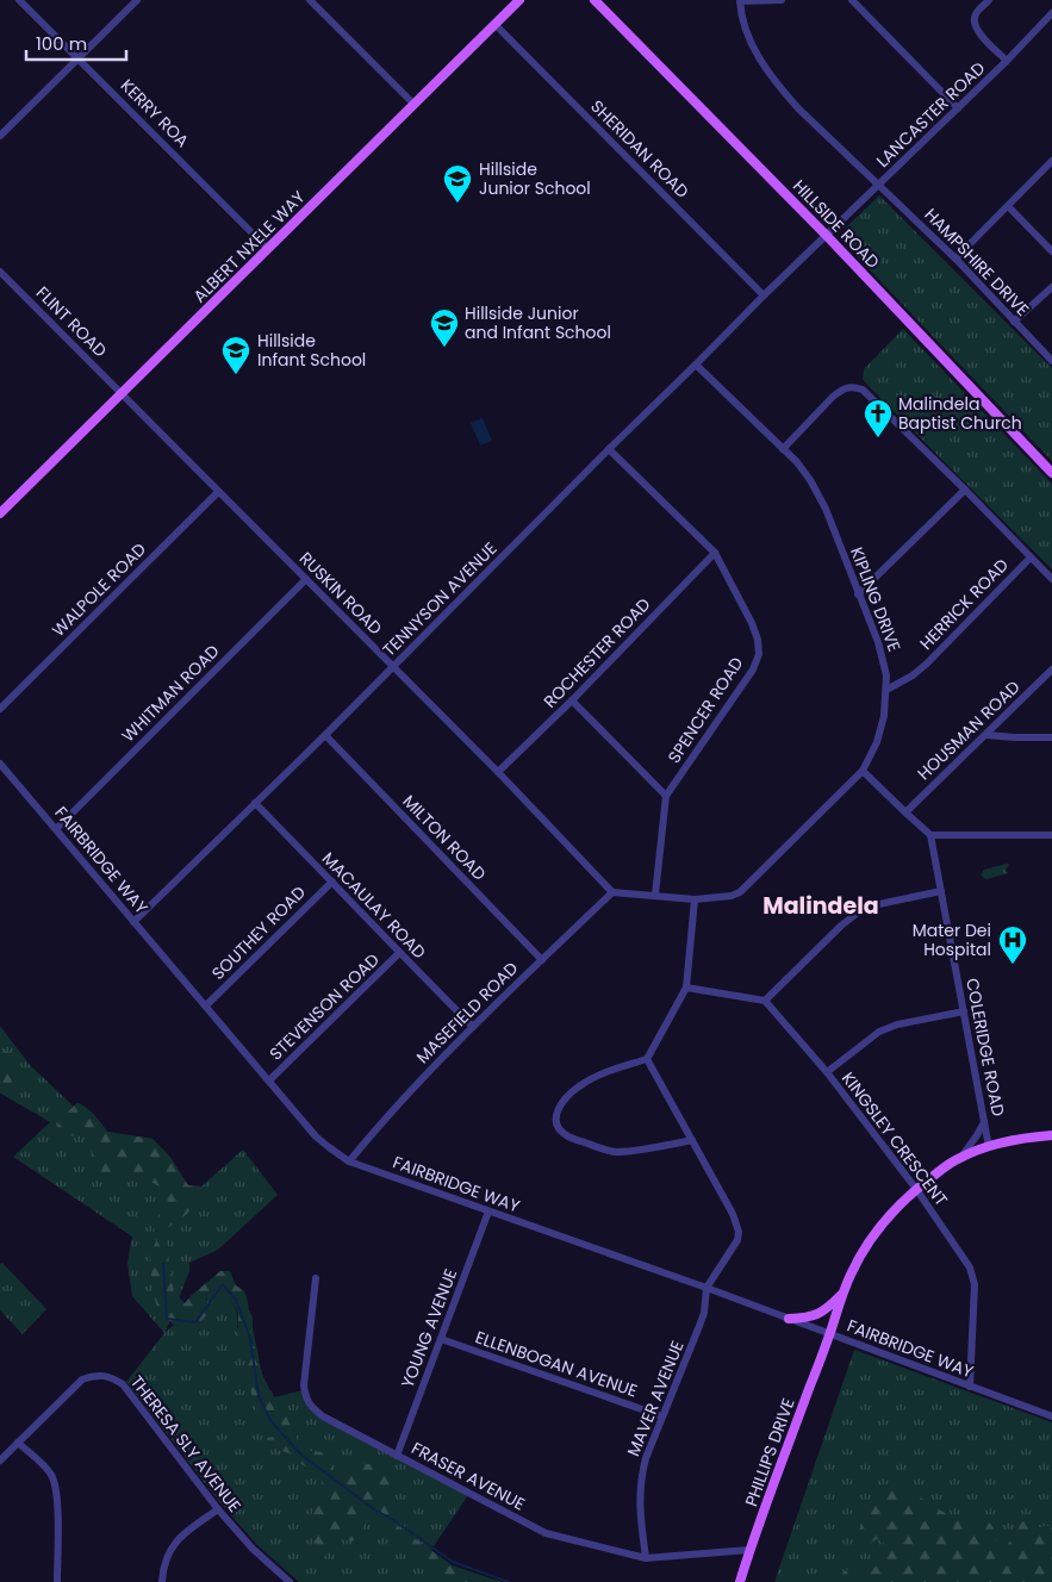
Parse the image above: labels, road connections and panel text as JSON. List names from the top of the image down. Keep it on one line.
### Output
{"streets":{"main road":["HILLSIDE ROAD","ALBERT NXELE WAY","PHILLIPS DRIVE"],"street":["KERRY ROA","LANCASTER ROAD","SHERIDAN ROAD","HAMPSHIRE DRIVE","FLINT ROAD","WALPOLE ROAD","RUSKIN ROAD","TENNYSON AVENUE","KIPLING DRIVE","HERRICK ROAD","ROCHESTER ROAD","WHITMAN ROAD","SPENCER ROAD","HOUSMAN ROAD","MILTON ROAD","FAIRBRIDGE WAY","MACAULAY ROAD","SOUTHEY ROAD","STEVENSON ROAD","MASEFIELD ROAD","COLERIDGE ROAD","KINGSLEY CRESCENT","YOUNG AVENUE","ELLENBOGAN AVENUE","MAVER AVENUE","THERESA SLY AVENUE","FRASER AVENUE"]},"crossings":[["KERRY ROA","ALBERT NXELE WAY"],["LANCASTER ROAD","SHERIDAN ROAD"],["LANCASTER ROAD","HILLSIDE ROAD"],["LANCASTER ROAD","HAMPSHIRE DRIVE"],["LANCASTER ROAD","TENNYSON AVENUE"],["SHERIDAN ROAD","ALBERT NXELE WAY"],["SHERIDAN ROAD","TENNYSON AVENUE"],["ALBERT NXELE WAY","FLINT ROAD"],["ALBERT NXELE WAY","RUSKIN ROAD"],["FLINT ROAD","RUSKIN ROAD"],["WALPOLE ROAD","RUSKIN ROAD"],["RUSKIN ROAD","TENNYSON AVENUE"],["RUSKIN ROAD","KIPLING DRIVE"],["RUSKIN ROAD","ROCHESTER ROAD"],["RUSKIN ROAD","WHITMAN ROAD"],["RUSKIN ROAD","MASEFIELD ROAD"],["TENNYSON AVENUE","KIPLING DRIVE"],["TENNYSON AVENUE","SPENCER ROAD"],["TENNYSON AVENUE","MILTON ROAD"],["TENNYSON AVENUE","FAIRBRIDGE WAY"],["TENNYSON AVENUE","MACAULAY ROAD"],["KIPLING DRIVE","HERRICK ROAD"],["KIPLING DRIVE","SPENCER ROAD"],["KIPLING DRIVE","MASEFIELD ROAD"],["ROCHESTER ROAD","SPENCER ROAD"],["WHITMAN ROAD","FAIRBRIDGE WAY"],["MILTON ROAD","MASEFIELD ROAD"],["FAIRBRIDGE WAY","SOUTHEY ROAD"],["FAIRBRIDGE WAY","STEVENSON ROAD"],["FAIRBRIDGE WAY","MASEFIELD ROAD"],["FAIRBRIDGE WAY","KINGSLEY CRESCENT"],["FAIRBRIDGE WAY","YOUNG AVENUE"],["FAIRBRIDGE WAY","MAVER AVENUE"],["FAIRBRIDGE WAY","PHILLIPS DRIVE"],["MACAULAY ROAD","SOUTHEY ROAD"],["MACAULAY ROAD","STEVENSON ROAD"],["MACAULAY ROAD","MASEFIELD ROAD"],["YOUNG AVENUE","ELLENBOGAN AVENUE"],["YOUNG AVENUE","FRASER AVENUE"],["ELLENBOGAN AVENUE","MAVER AVENUE"],["MAVER AVENUE","FRASER AVENUE"],["PHILLIPS DRIVE","FRASER AVENUE"]],"districts":["Malindela"],"places":{"school or university":["Hillside Junior School","Hillside Junior and Infant School","Hillside Infant School"],"church":["Malindela Baptist Church"],"hospital":["Mater Dei Hospital"]},"scale_bar":"100 m"}
